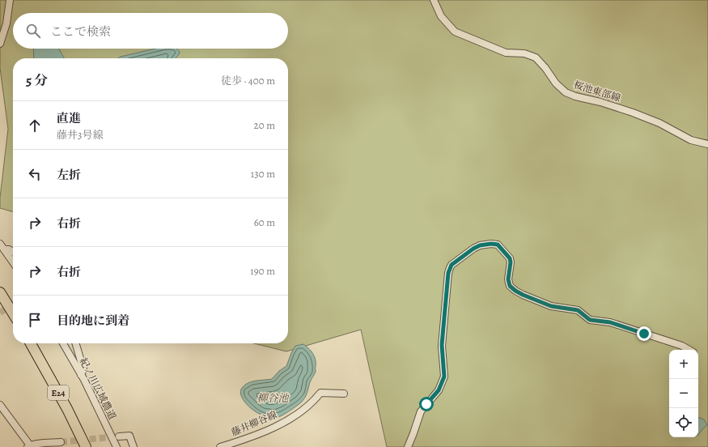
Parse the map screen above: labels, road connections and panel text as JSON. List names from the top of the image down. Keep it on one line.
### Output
{"streets":{"highway":["E24"],"street":["桜池東部線","紀ノ川広域農道","藤井柳谷線"]},"water":["柳谷池"],"page":{"search":"ここで検索","heading":["5 分","徒歩 · 400 m"],"list":[["直進","藤井3号線","20 m"],["左折","130 m"],["右折","60 m"],["右折","190 m"],"目的地に到着"],"map_buttons":["+","−"]}}
